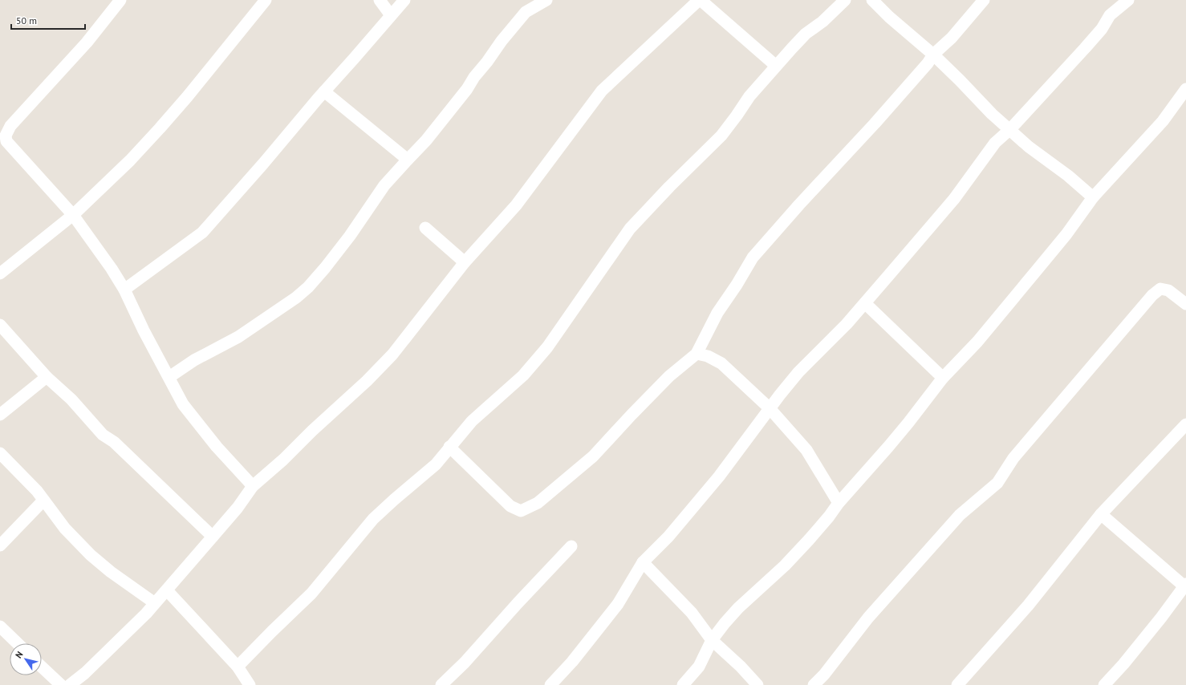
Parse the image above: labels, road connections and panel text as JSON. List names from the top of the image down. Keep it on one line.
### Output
{"scale_bar":"50 m","north":"top left"}
